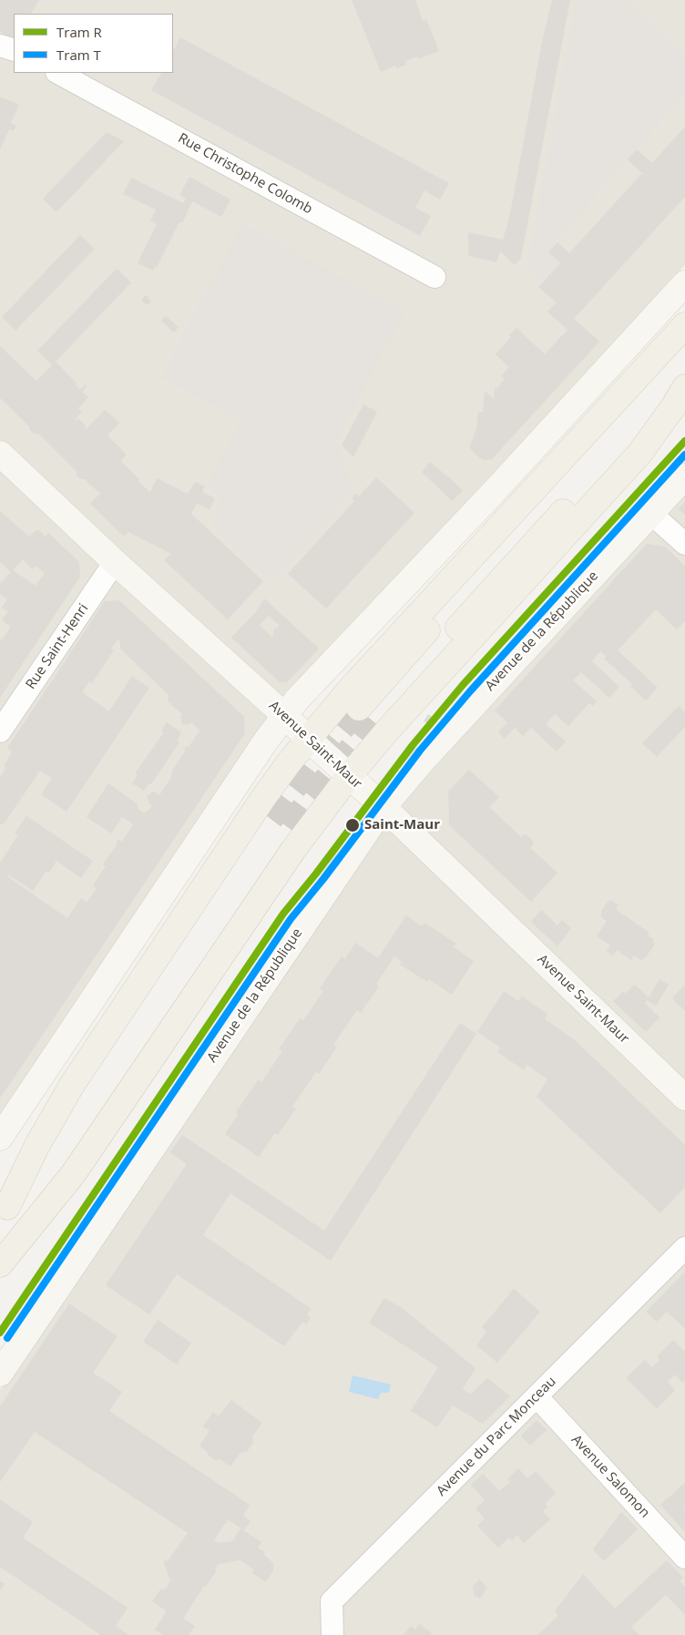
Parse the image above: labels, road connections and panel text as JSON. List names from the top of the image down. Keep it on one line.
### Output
{"streets":{"street":["Rue Christophe Colomb","Avenue de la République","Rue Saint-Henri","Avenue Saint-Maur","Avenue du Parc Monceau","Avenue Salomon"]},"crossings":[["Avenue de la République","Avenue Saint-Maur"],["Rue Saint-Henri","Avenue Saint-Maur"],["Avenue du Parc Monceau","Avenue Salomon"]],"places":["Saint-Maur"],"lines":["tram line R","tram line T"],"legend":["Tram R","Tram T"]}
